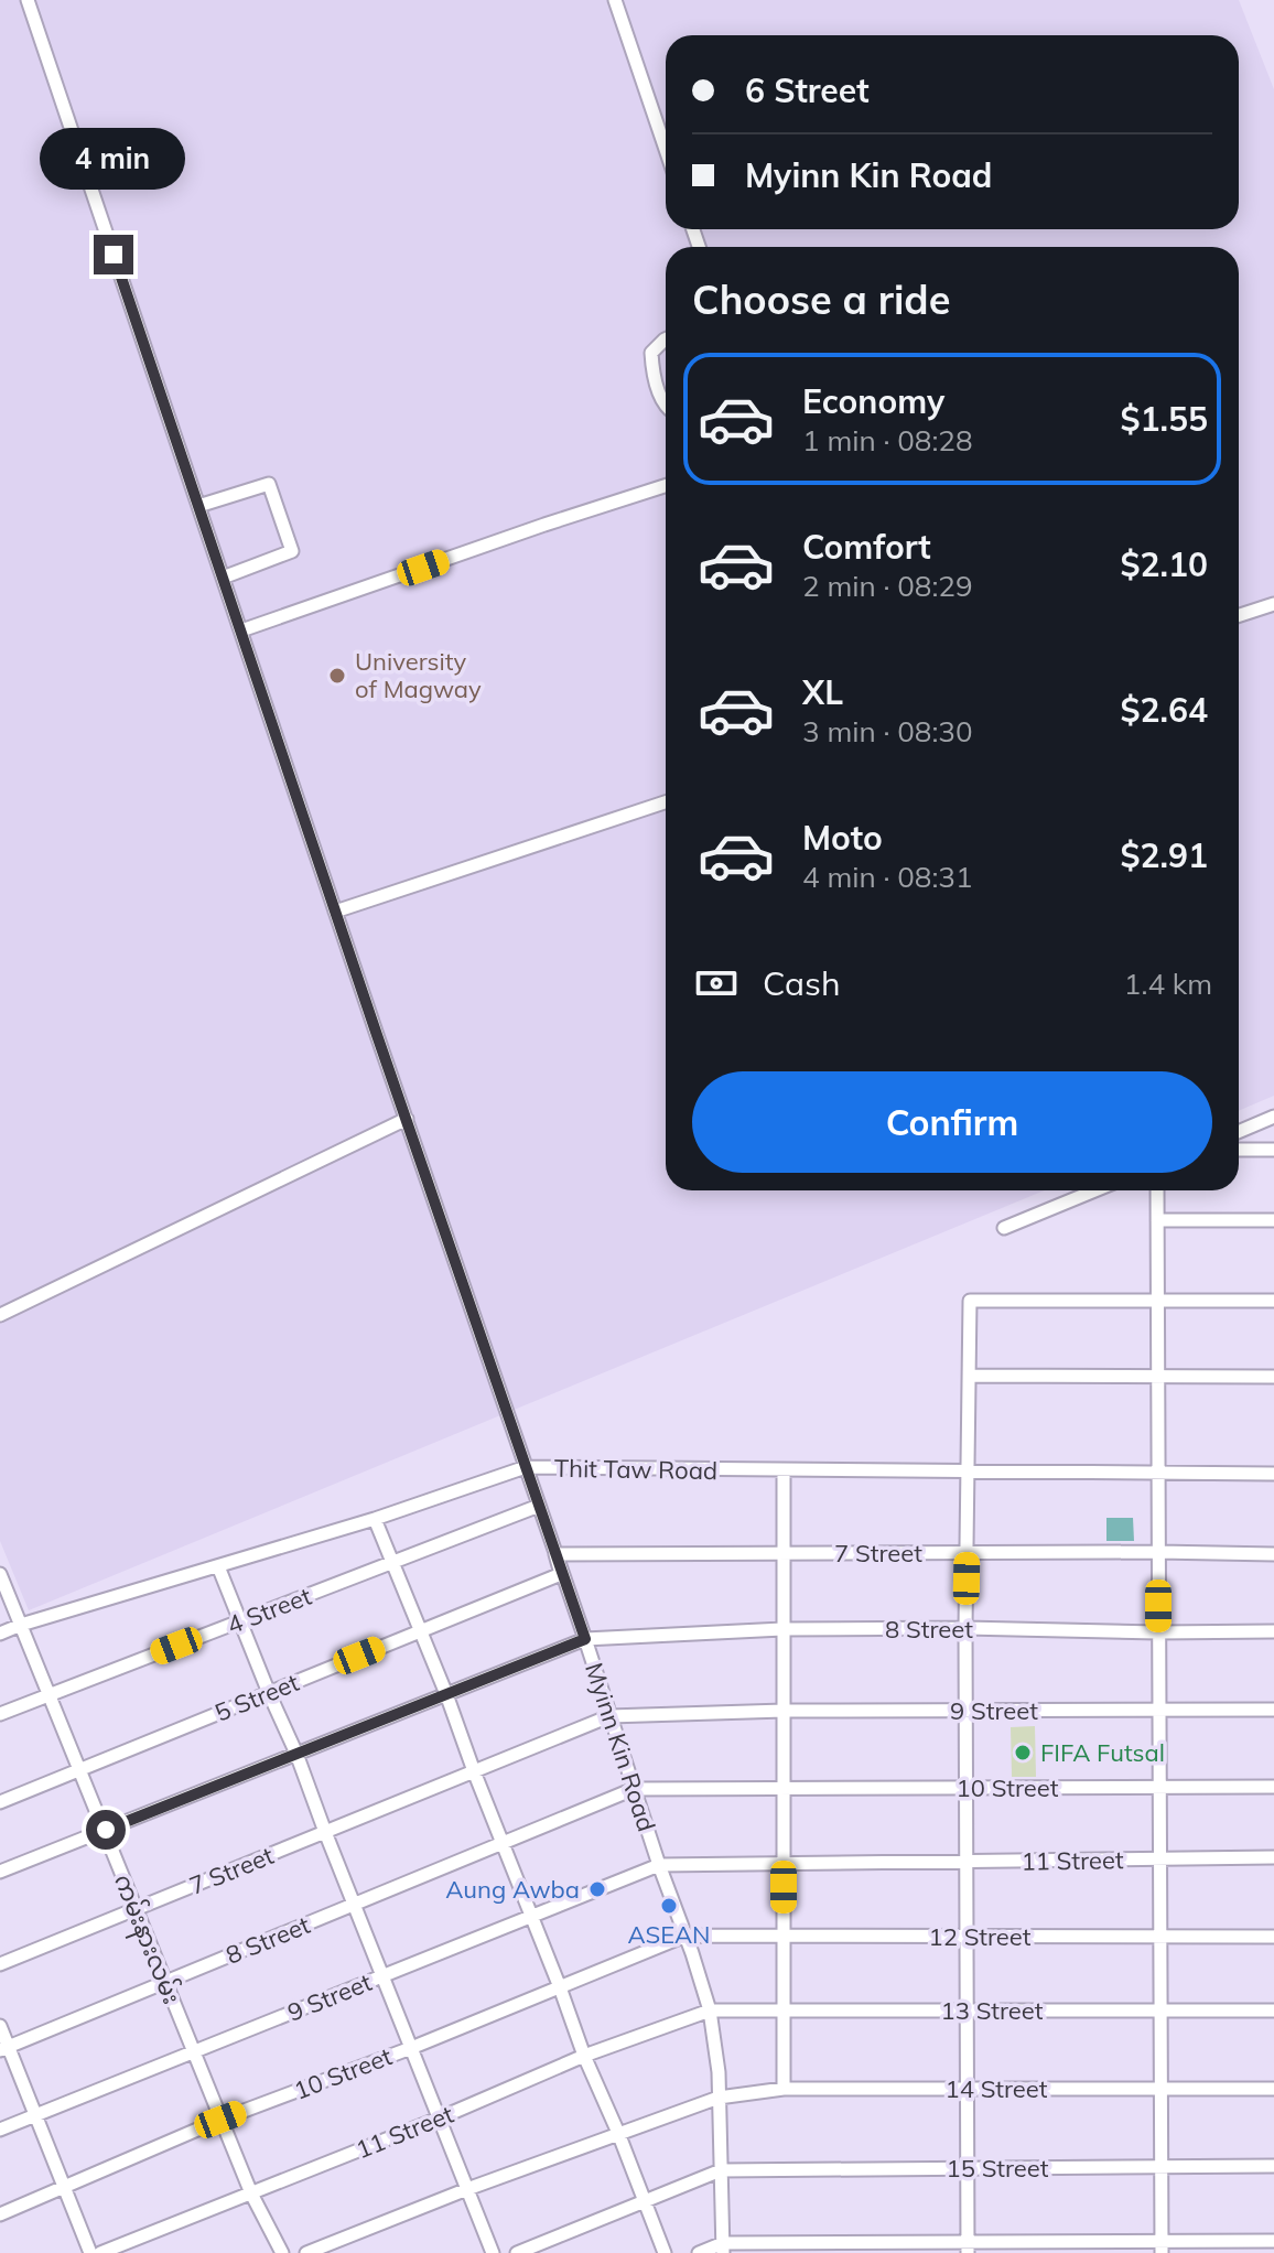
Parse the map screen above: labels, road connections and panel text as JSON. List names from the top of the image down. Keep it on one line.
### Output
{"streets":{"street":["Thit Taw Road","7 Street","4 Street","8 Street","5 Street","9 Street","Myinn Kin Road","10 Street","11 Street","12 Street","ကမ်းနားလမ်း","13 Street","14 Street","15 Street"]},"crossings":[["Thit Taw Road","Myinn Kin Road"],["Thit Taw Road","ကမ်းနားလမ်း"],["7 Street","9 Street"],["7 Street","Myinn Kin Road"],["7 Street","ကမ်းနားလမ်း"],["4 Street","Myinn Kin Road"],["4 Street","ကမ်းနားလမ်း"],["8 Street","Myinn Kin Road"],["8 Street","10 Street"],["8 Street","ကမ်းနားလမ်း"],["5 Street","Myinn Kin Road"],["5 Street","ကမ်းနားလမ်း"],["9 Street","Myinn Kin Road"],["9 Street","11 Street"],["9 Street","ကမ်းနားလမ်း"],["Myinn Kin Road","10 Street"],["Myinn Kin Road","11 Street"],["Myinn Kin Road","12 Street"],["Myinn Kin Road","13 Street"],["Myinn Kin Road","14 Street"],["Myinn Kin Road","15 Street"],["10 Street","12 Street"],["10 Street","ကမ်းနားလမ်း"],["11 Street","ကမ်းနားလမ်း"],["11 Street","13 Street"]],"places":["University of Magway","FIFA Futsal","Aung Awba","ASEAN"],"page":{"banner":["6 Street","Myinn Kin Road"],"bubble":"4 min","heading":"Choose a ride","list":[{"name":"Economy","note":"1 min · 08:28","value":"$1.55"},{"name":"Comfort","note":"2 min · 08:29","value":"$2.10"},{"name":"XL","note":"3 min · 08:30","value":"$2.64"},{"name":"Moto","note":"4 min · 08:31","value":"$2.91"}],"pay":["Cash","1.4 km"],"buttons":"Confirm"}}
